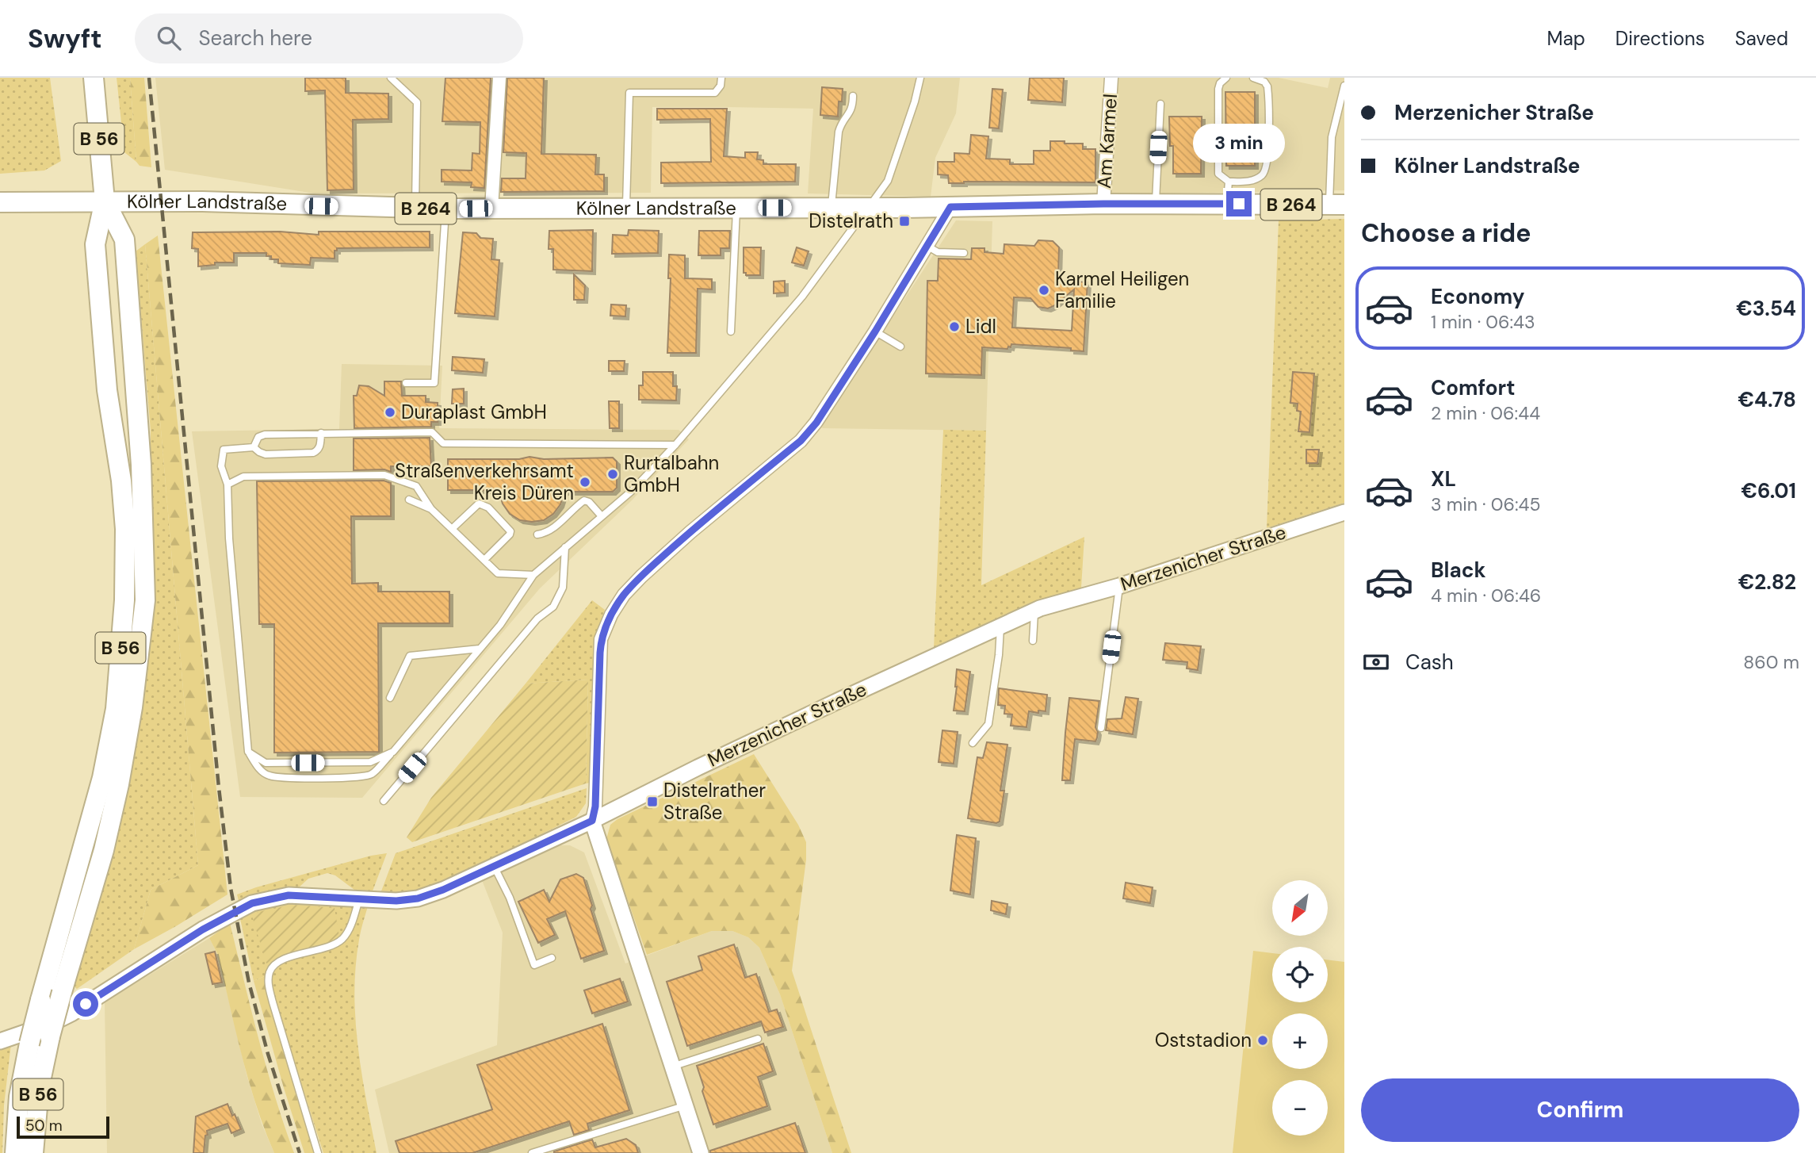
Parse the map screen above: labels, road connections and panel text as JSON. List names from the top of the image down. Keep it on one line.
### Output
{"streets":{"main road":["B 56","Kölner Landstraße","B 264"],"street":["Am Karmel","Merzenicher Straße"]},"crossings":[["B 56","Kölner Landstraße"],["Am Karmel","Kölner Landstraße"]],"places":{"transit":["Distelrath","Distelrather Straße"],"other":["Karmel Heiligen Familie","Lidl","Duraplast GmbH","Rurtalbahn GmbH","Straßenverkehrsamt Kreis Düren","Oststadion"]},"scale_bar":"50 m","north":"bottom left","page":{"header":"Swyft","search":"Search here","nav":["Map","Directions","Saved"],"banner":["Merzenicher Straße","Kölner Landstraße"],"bubble":"3 min","heading":"Choose a ride","list":[{"name":"Economy","note":"1 min · 06:43","value":"€3.54"},{"name":"Comfort","note":"2 min · 06:44","value":"€4.78"},{"name":"XL","note":"3 min · 06:45","value":"€6.01"},{"name":"Black","note":"4 min · 06:46","value":"€2.82"}],"pay":["Cash","860 m"],"map_buttons":["+","−"],"buttons":"Confirm","scale":"50 m"}}
